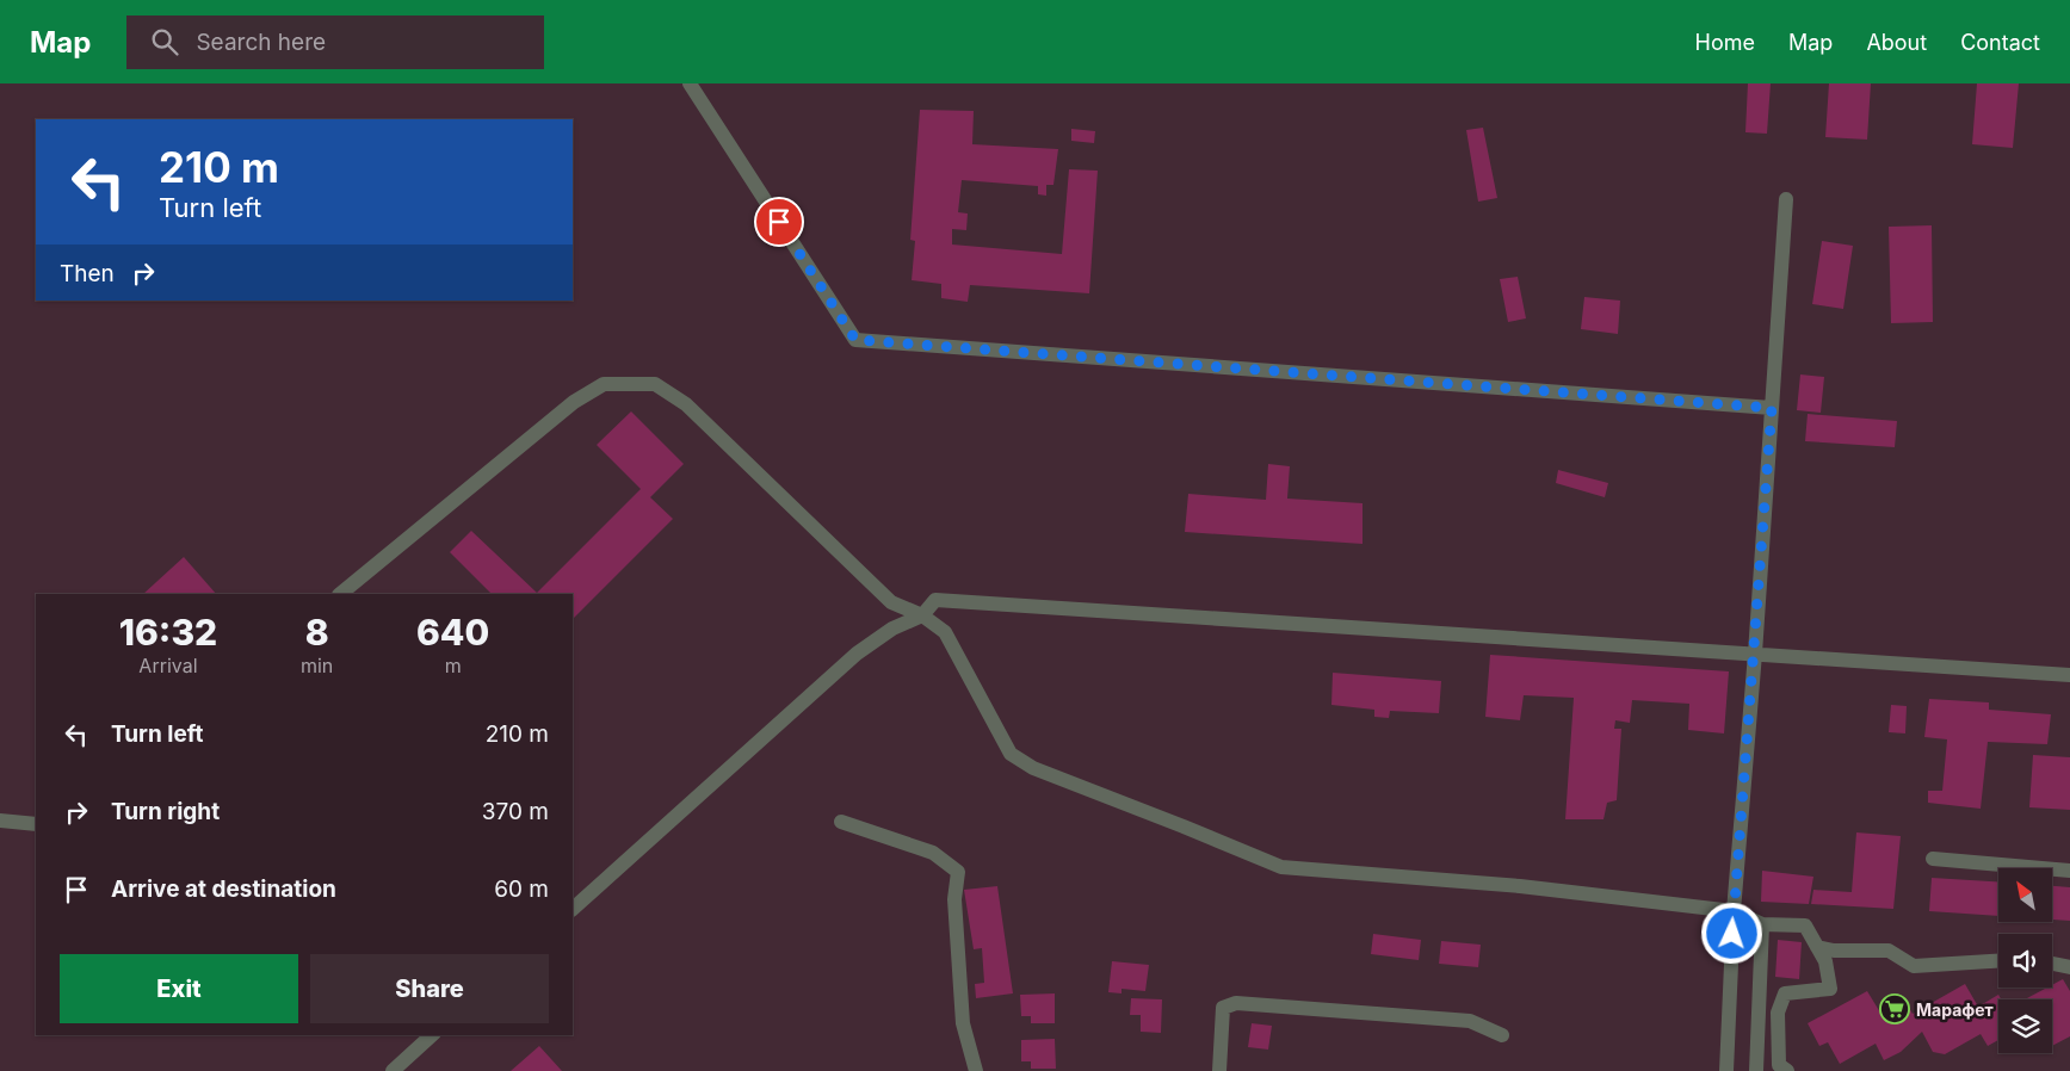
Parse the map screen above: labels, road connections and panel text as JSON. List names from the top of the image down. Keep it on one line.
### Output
{"places":{"supermarket":["Марафет"]},"north":"top left","page":{"header":"Map","search":"Search here","nav":["Home","Map","About","Contact"],"turn":["210 m","Turn left"],"then":"Then","eta":["16:32","Arrival","8","min","640","m"],"list":[{"name":"Turn left","value":"210 m"},{"name":"Turn right","value":"370 m"},{"name":"Arrive at destination","value":"60 m"}],"buttons":["Exit","Share"]}}
